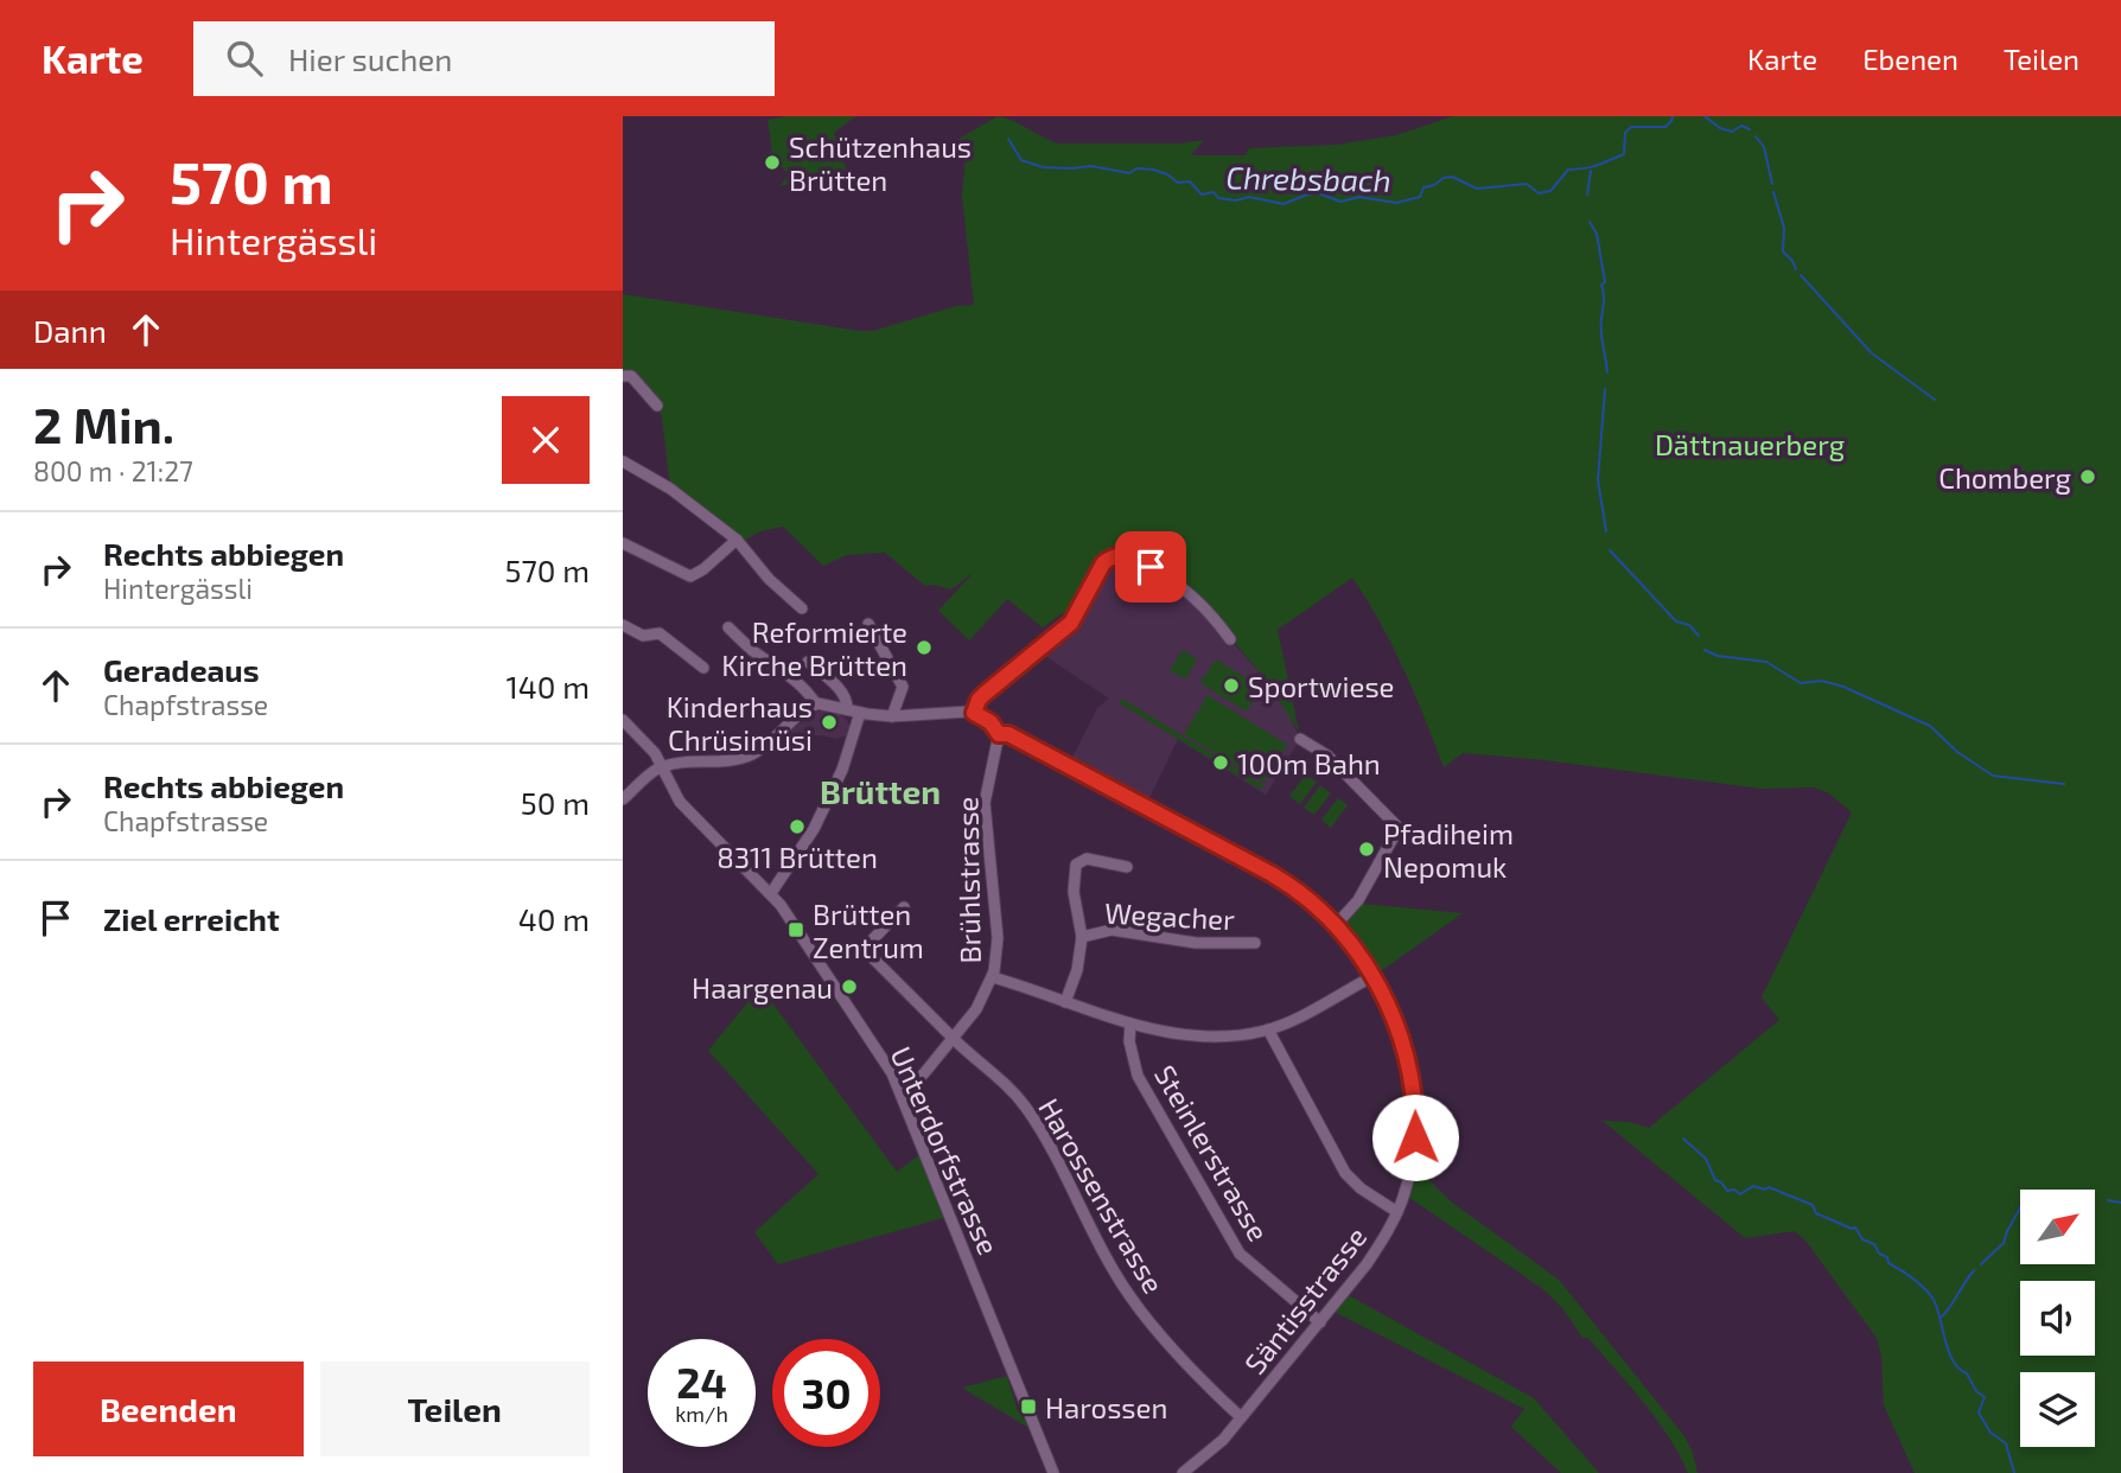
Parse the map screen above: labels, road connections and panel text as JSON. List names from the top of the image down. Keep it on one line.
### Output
{"streets":{"street":["Brühlstrasse","Wegacher","Unterdorfstrasse","Steinlerstrasse","Harossenstrasse","Säntisstrasse"]},"crossings":[["Brühlstrasse","Unterdorfstrasse"],["Brühlstrasse","Harossenstrasse"],["Brühlstrasse","Säntisstrasse"],["Steinlerstrasse","Säntisstrasse"],["Harossenstrasse","Säntisstrasse"]],"districts":["Brütten"],"water":["Chrebsbach"],"parks":["Dättnauerberg"],"places":{"other":["Schützenhaus Brütten","Chomberg","Reformierte Kirche Brütten","Sportwiese","Kinderhaus Chrüsimüsi","100m Bahn","8311 Brütten","Pfadiheim Nepomuk","Haargenau"],"transit":["Brütten Zentrum","Harossen"]},"north":"top right","page":{"header":"Karte","search":"Hier suchen","nav":["Karte","Ebenen","Teilen"],"turn":["570 m","Hintergässli"],"then":"Dann","heading":["2 Min.","800 m · 21:27"],"list":[{"name":"Rechts abbiegen","note":"Hintergässli","value":"570 m"},{"name":"Geradeaus","note":"Chapfstrasse","value":"140 m"},{"name":"Rechts abbiegen","note":"Chapfstrasse","value":"50 m"},{"name":"Ziel erreicht","value":"40 m"}],"speed":"24 km/h","limit":"30","buttons":["Beenden","Teilen"]}}
